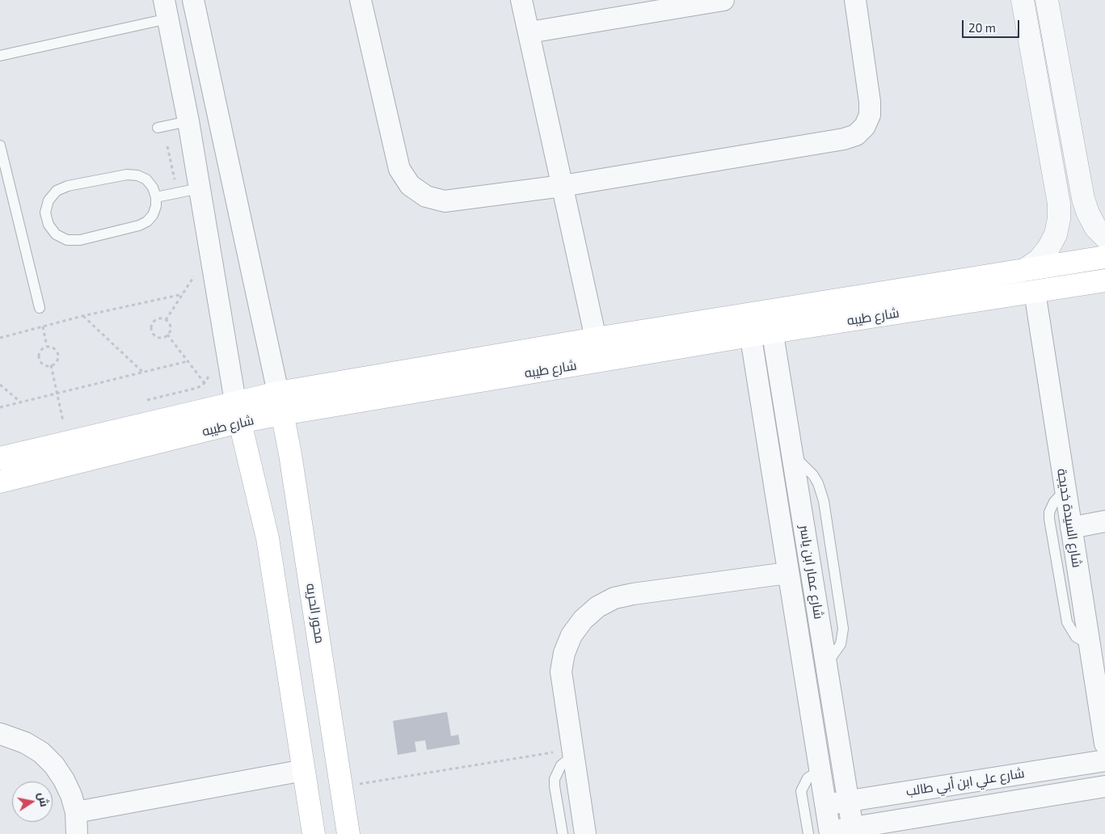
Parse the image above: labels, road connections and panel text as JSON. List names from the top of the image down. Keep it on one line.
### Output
{"streets":{"main road":["شارع طيبه","محور الحريه"],"street":["شارع السيدة خديجة","شارع عمار ابن ياسر","شارع علي ابن أبي طالب"]},"crossings":[["شارع طيبه","شارع السيدة خديجة"],["شارع طيبه","شارع عمار ابن ياسر"],["شارع طيبه","محور الحريه"],["شارع عمار ابن ياسر","شارع علي ابن أبي طالب"]],"scale_bar":"20 m","north":"right"}
